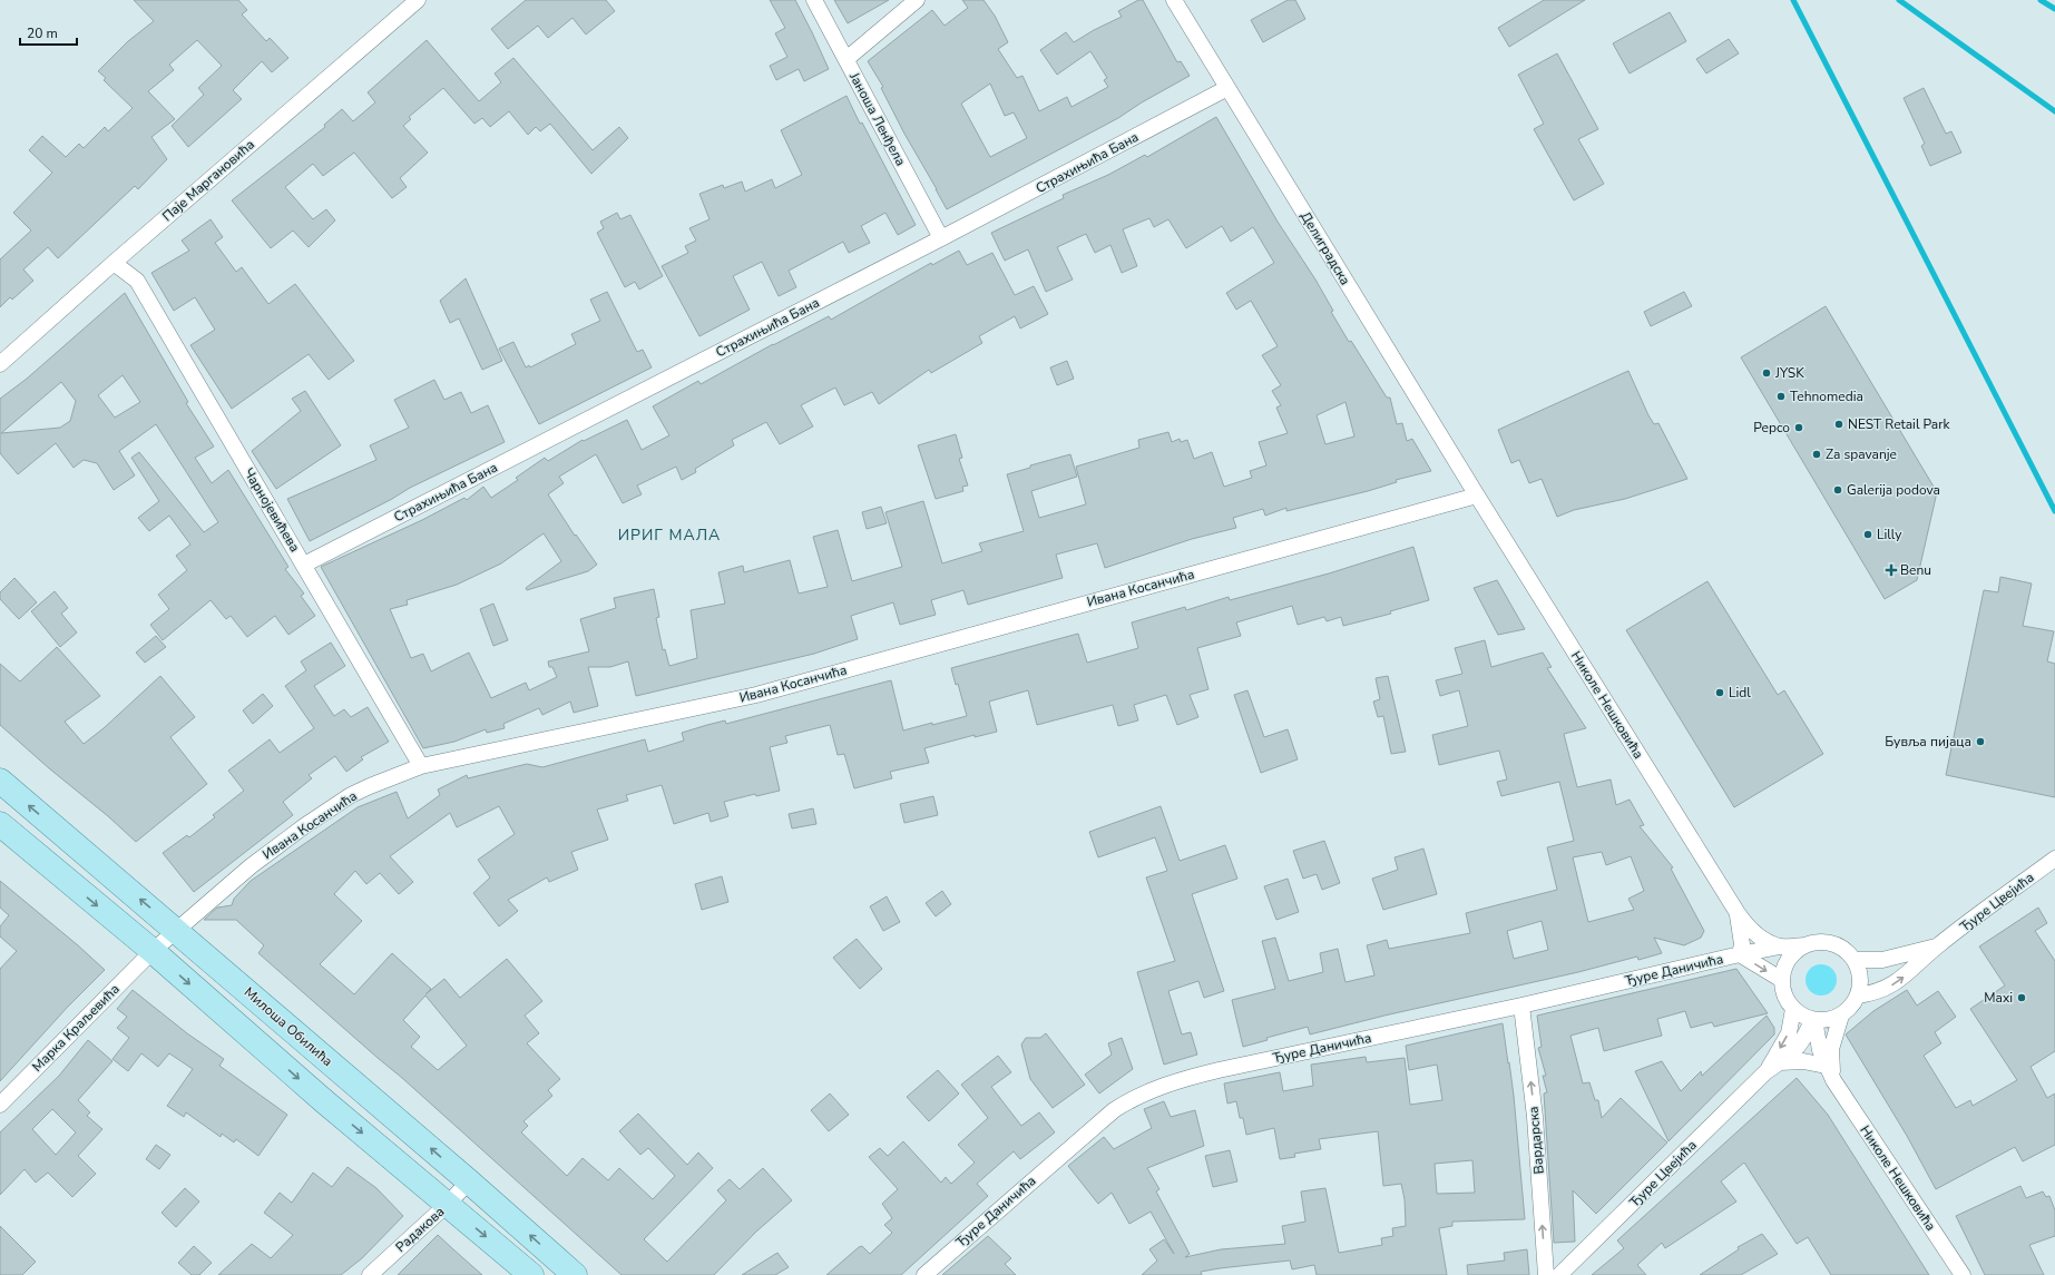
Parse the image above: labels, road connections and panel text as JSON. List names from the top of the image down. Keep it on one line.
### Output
{"streets":{"main road":["Милоша Обилића"],"street":["Јаноша Ленђела","Страхињића Бана","Паје Маргановића","Делиградска","Чарнојевићева","Ивана Косанчића","Николе Нешковића","Ђуре Цвејића","Ђуре Даничића","Марка Краљевића","Вардарска","Радакова"]},"crossings":[["Јаноша Ленђела","Страхињића Бана"],["Страхињића Бана","Делиградска"],["Страхињића Бана","Чарнојевићева"],["Паје Маргановића","Чарнојевићева"],["Делиградска","Ивана Косанчића"],["Делиградска","Николе Нешковића"],["Чарнојевићева","Ивана Косанчића"],["Ивана Косанчића","Николе Нешковића"],["Ивана Косанчића","Милоша Обилића"],["Ивана Косанчића","Марка Краљевића"],["Николе Нешковића","Ђуре Цвејића"],["Николе Нешковића","Ђуре Даничића"],["Ђуре Даничића","Вардарска"],["Милоша Обилића","Радакова"]],"one_way":["Вардарска"],"districts":["ИРИГ МАЛА"],"places":{"other":["JYSK","Tehnomedia","NEST Retail Park","Pepco","Za spavanje","Galerija podova","Lilly","Lidl","Бувља пијаца","Maxi"],"health":["Benu"]},"scale_bar":"20 m"}
